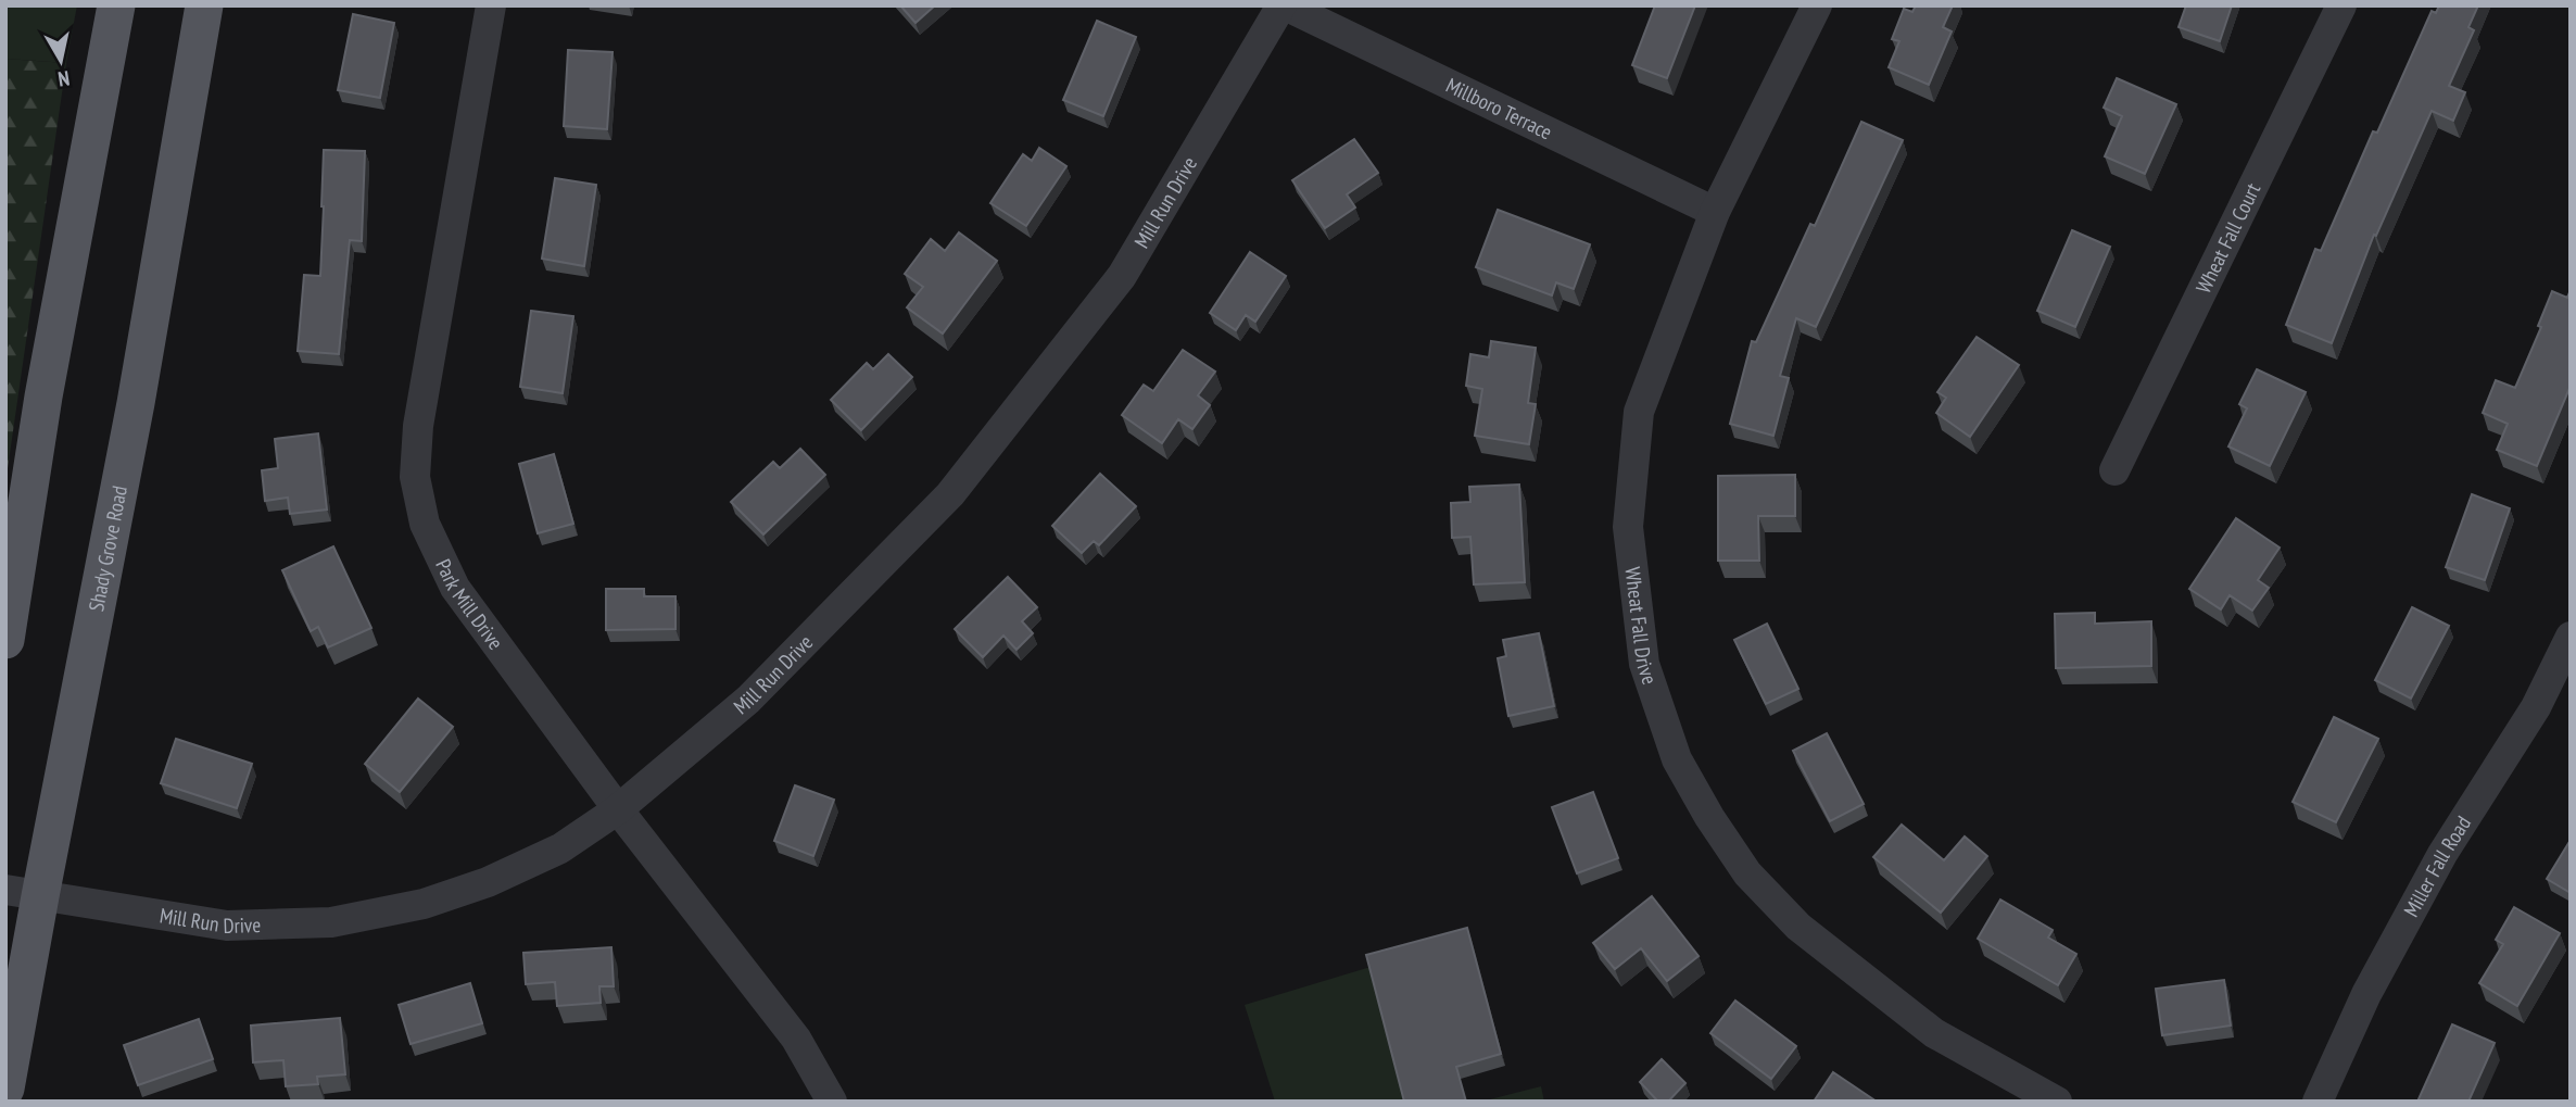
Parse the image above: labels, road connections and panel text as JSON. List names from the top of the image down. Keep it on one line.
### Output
{"streets":{"main road":["Shady Grove Road"],"street":["Millboro Terrace","Mill Run Drive","Wheat Fall Court","Park Mill Drive","Wheat Fall Drive","Miller Fall Road"]},"crossings":[["Millboro Terrace","Mill Run Drive"],["Millboro Terrace","Wheat Fall Drive"],["Mill Run Drive","Shady Grove Road"],["Mill Run Drive","Park Mill Drive"]],"north":"bottom"}
